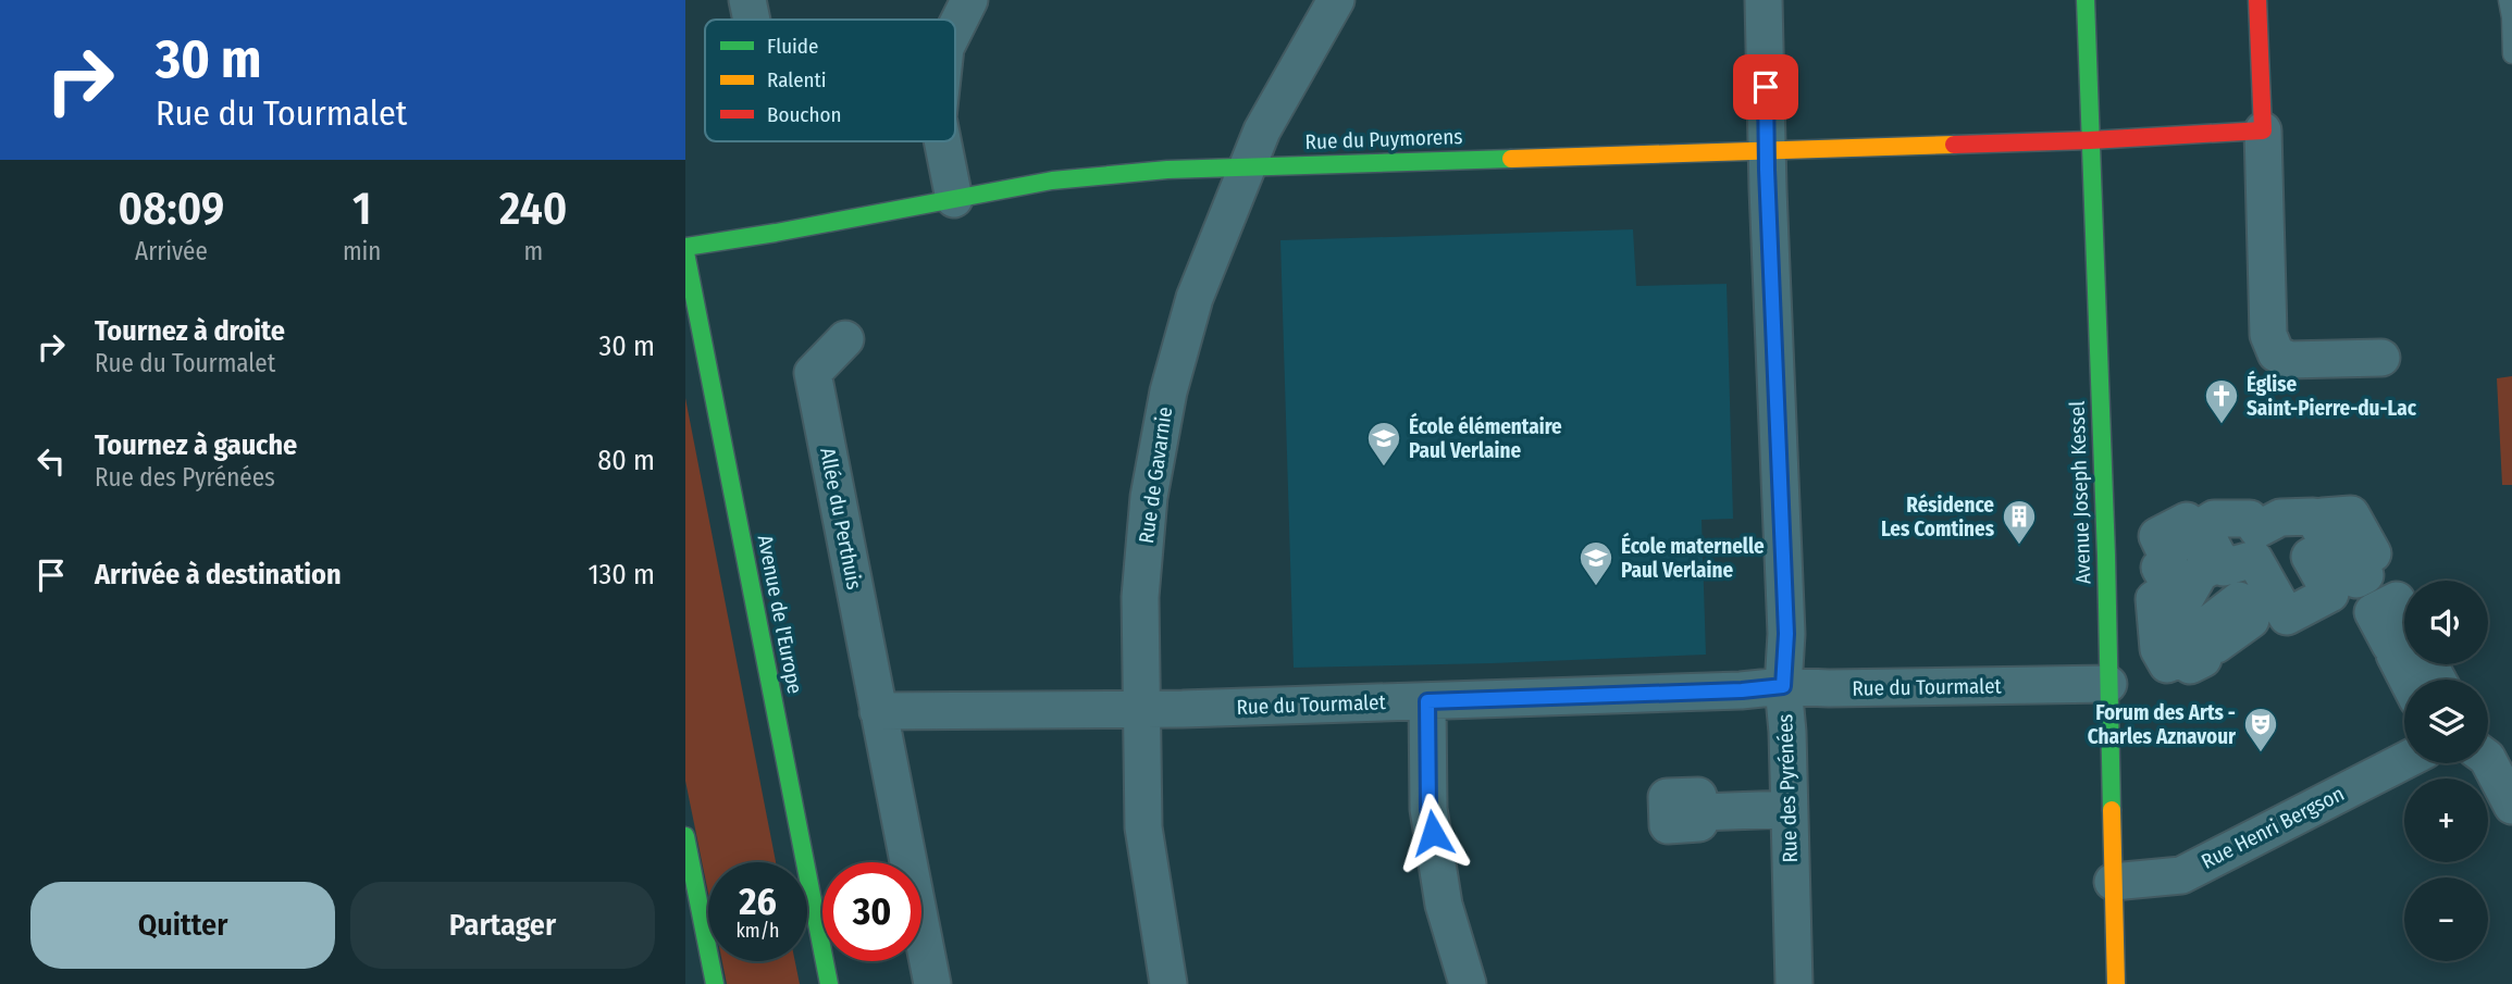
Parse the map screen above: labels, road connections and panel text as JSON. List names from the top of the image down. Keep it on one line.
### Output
{"streets":{"street":["Rue du Puymorens","Rue de Gavarnie","Avenue Joseph Kessel","Allée du Perthuis","Avenue de l'Europe","Rue du Tourmalet","Rue des Pyrénées","Rue Henri Bergson"]},"crossings":[["Rue du Puymorens","Rue de Gavarnie"],["Rue du Puymorens","Avenue Joseph Kessel"],["Rue du Puymorens","Avenue de l'Europe"],["Rue du Puymorens","Rue des Pyrénées"],["Rue de Gavarnie","Rue du Tourmalet"],["Avenue Joseph Kessel","Rue du Tourmalet"],["Avenue Joseph Kessel","Rue Henri Bergson"],["Allée du Perthuis","Rue du Tourmalet"],["Rue du Tourmalet","Rue des Pyrénées"]],"places":{"church":["Église Saint-Pierre-du-Lac"],"school or university":["École élémentaire Paul Verlaine","École maternelle Paul Verlaine"],"building":["Résidence Les Comtines"],"theatre":["Forum des Arts - Charles Aznavour"]},"legend":["Fluide","Ralenti","Bouchon"],"page":{"turn":["30 m","Rue du Tourmalet"],"eta":["08:09","Arrivée","1","min","240","m"],"list":[{"name":"Tournez à droite","note":"Rue du Tourmalet","value":"30 m"},{"name":"Tournez à gauche","note":"Rue des Pyrénées","value":"80 m"},{"name":"Arrivée à destination","value":"130 m"}],"map_buttons":["+","−"],"speed":"26 km/h","limit":"30","buttons":["Quitter","Partager"]}}
